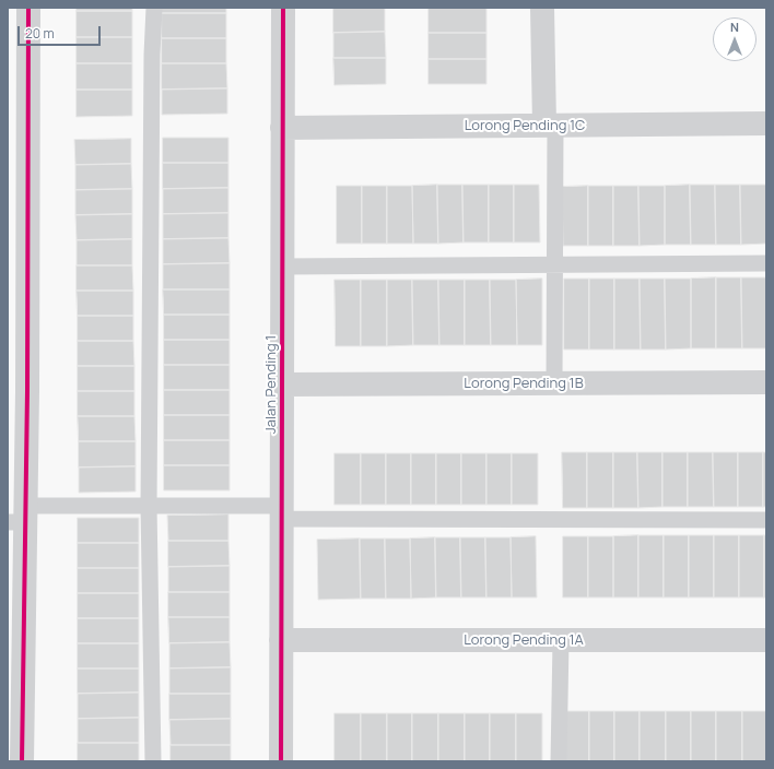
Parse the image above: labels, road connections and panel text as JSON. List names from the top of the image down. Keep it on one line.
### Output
{"streets":{"street":["Lorong Pending 1C","Lorong Pending 1B","Jalan Pending 1","Lorong Pending 1A"]},"crossings":[["Lorong Pending 1C","Jalan Pending 1"],["Lorong Pending 1B","Jalan Pending 1"],["Jalan Pending 1","Lorong Pending 1A"]],"scale_bar":"20 m","north":"top"}
